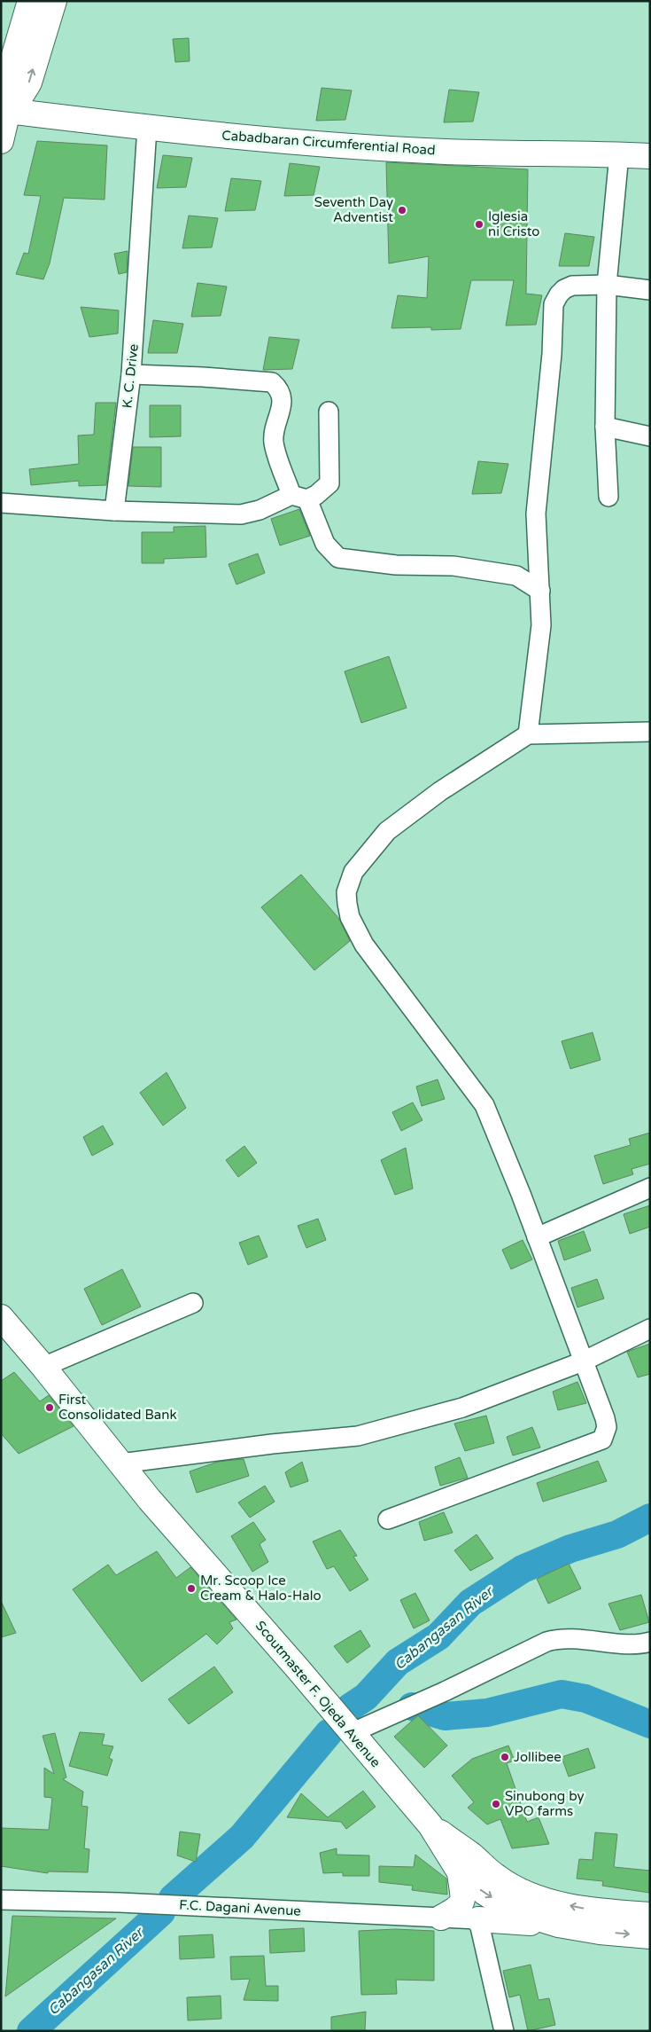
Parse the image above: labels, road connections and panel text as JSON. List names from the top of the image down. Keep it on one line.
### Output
{"streets":{"main road":["Cabadbaran Circumferential Road","Scoutmaster F. Ojeda Avenue"],"street":["K. C. Drive","F.C. Dagani Avenue"]},"crossings":[["Cabadbaran Circumferential Road","K. C. Drive"]],"water":["Cabangasan River"],"places":["Seventh Day Adventist","Iglesia ni Cristo","First Consolidated Bank","Mr. Scoop Ice Cream & Halo-Halo","Jollibee","Sinubong by VPO farms"]}
